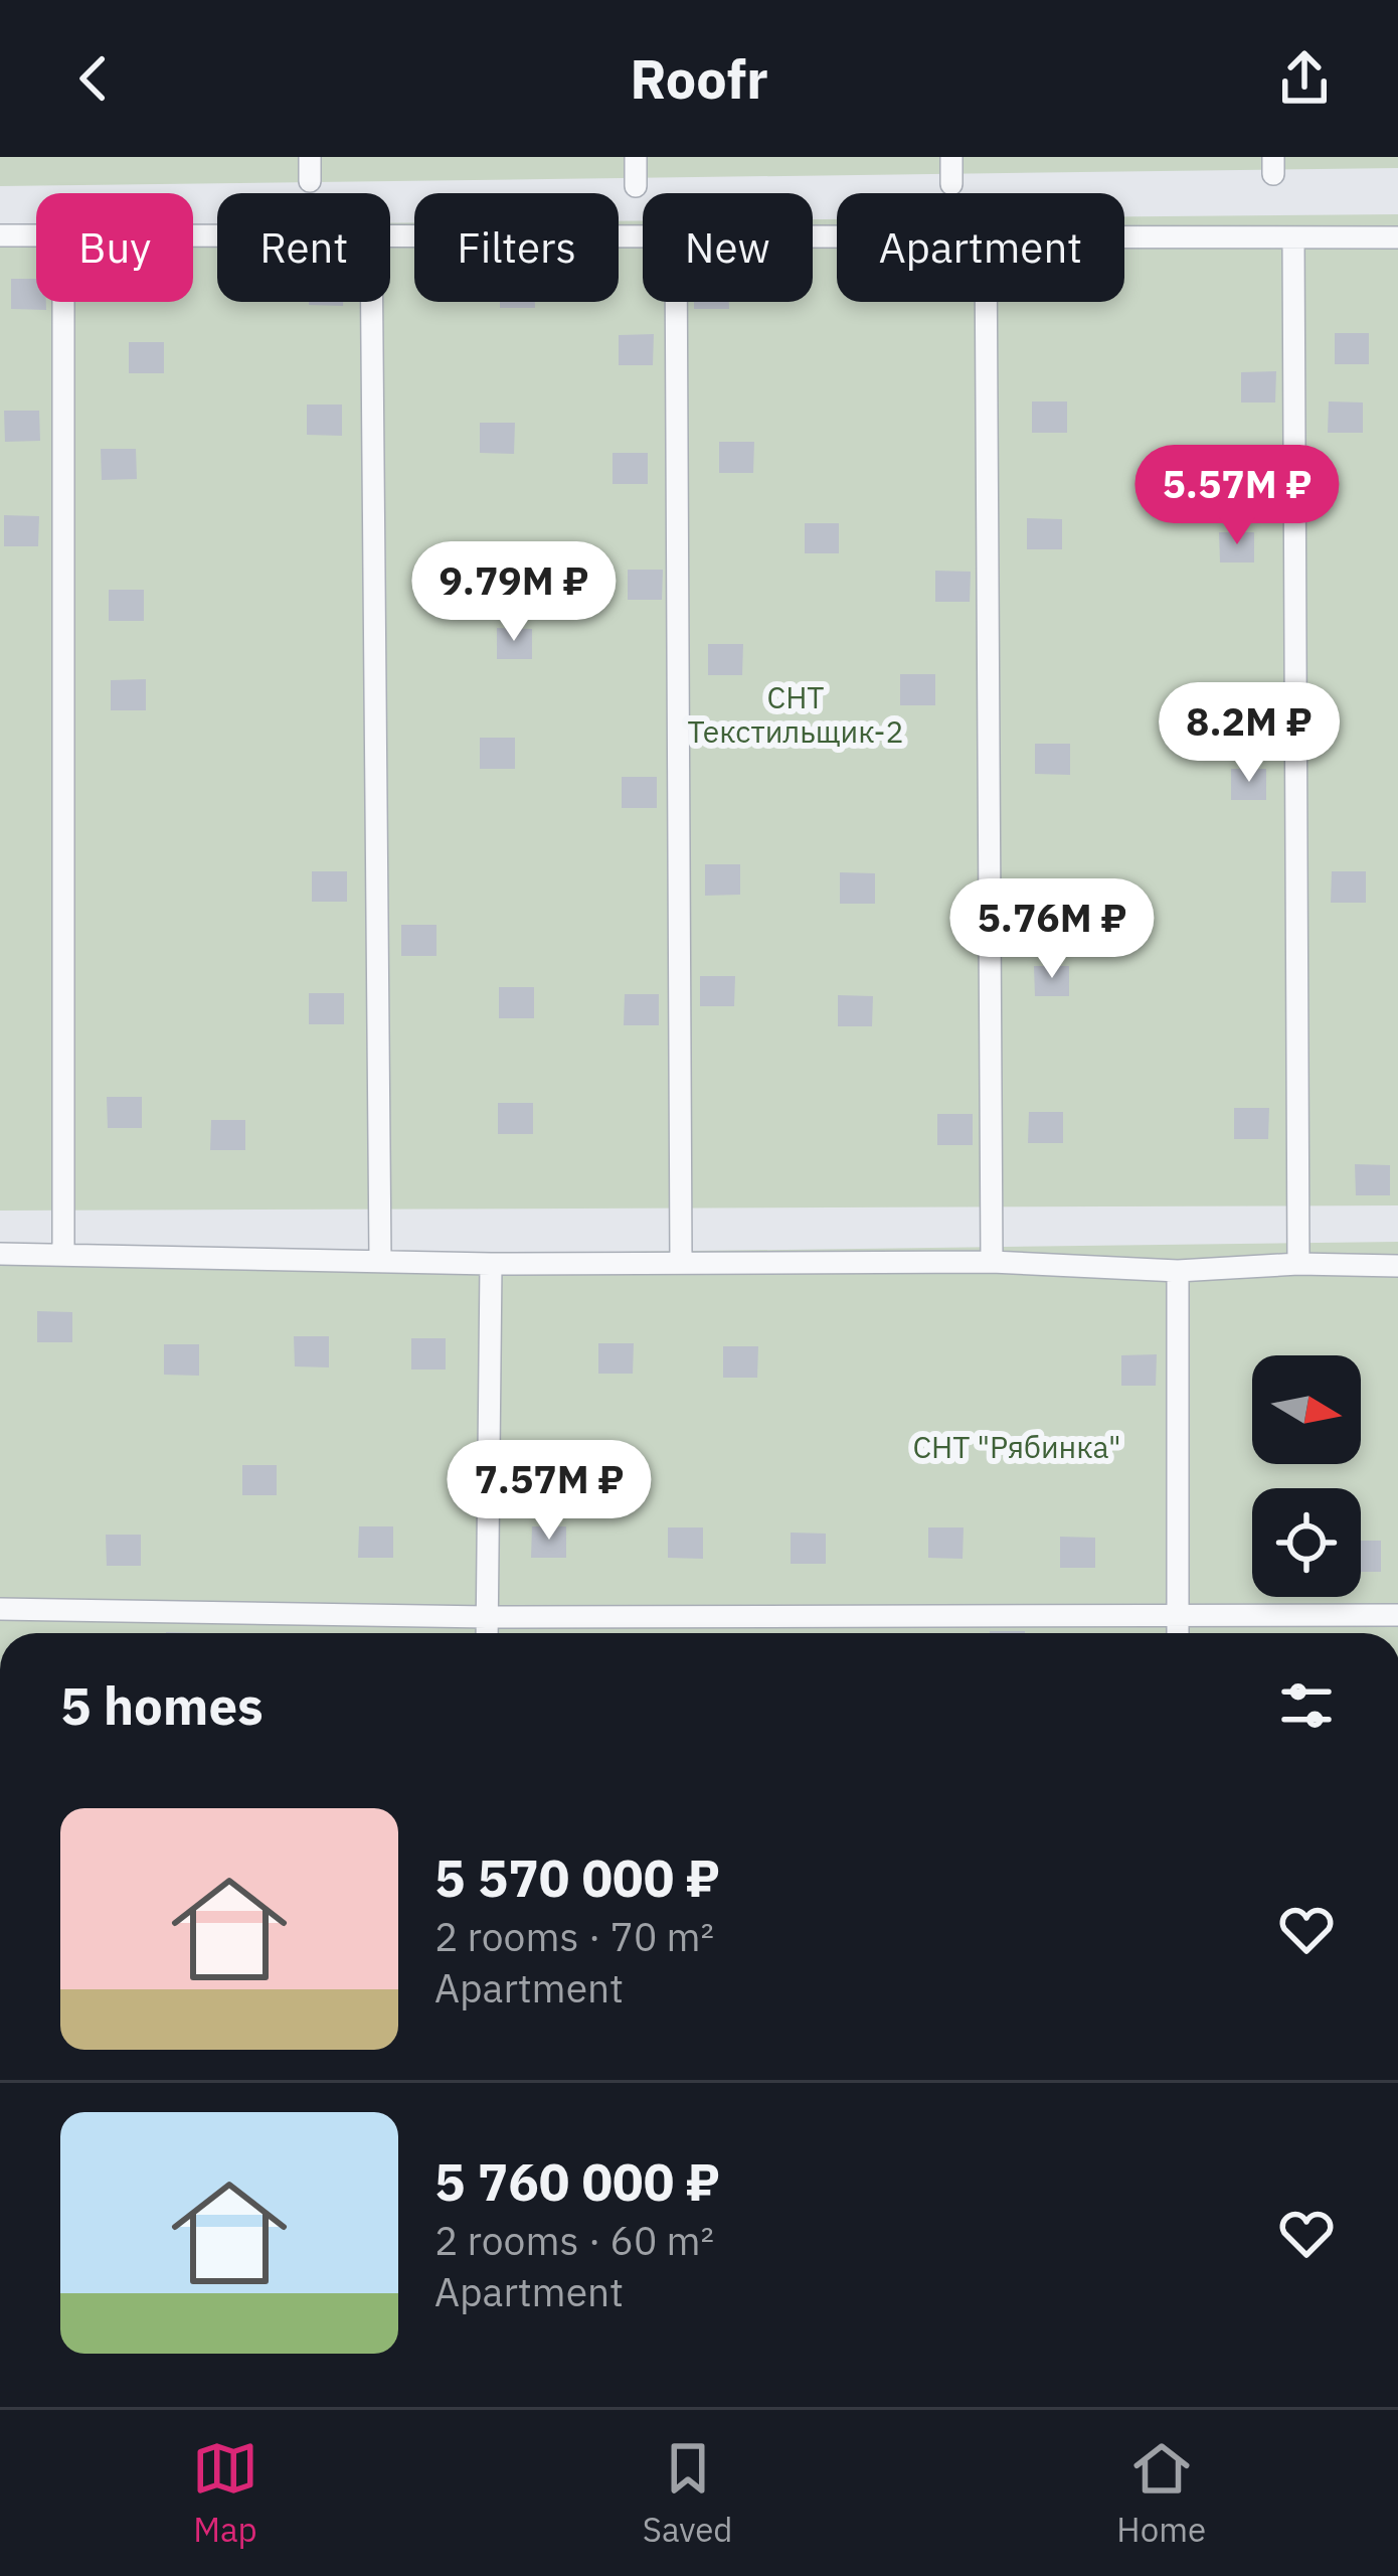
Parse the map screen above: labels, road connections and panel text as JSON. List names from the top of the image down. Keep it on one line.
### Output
{"parks":["СНТ Текстильщик-2","СНТ \"Рябинка\""],"north":"right","page":{"header":"Roofr","chip":["Buy","Rent","Filters","New","Apartment"],"price":["5.57M ₽","9.79M ₽","8.2M ₽","5.76M ₽","7.57M ₽"],"heading":"5 homes","list":[{"name":"5 570 000 ₽","note":"2 rooms · 70 m² · Apartment"},{"name":"5 760 000 ₽","note":"2 rooms · 60 m² · Apartment"}],"tabs":["Map","Saved","Home"]}}
